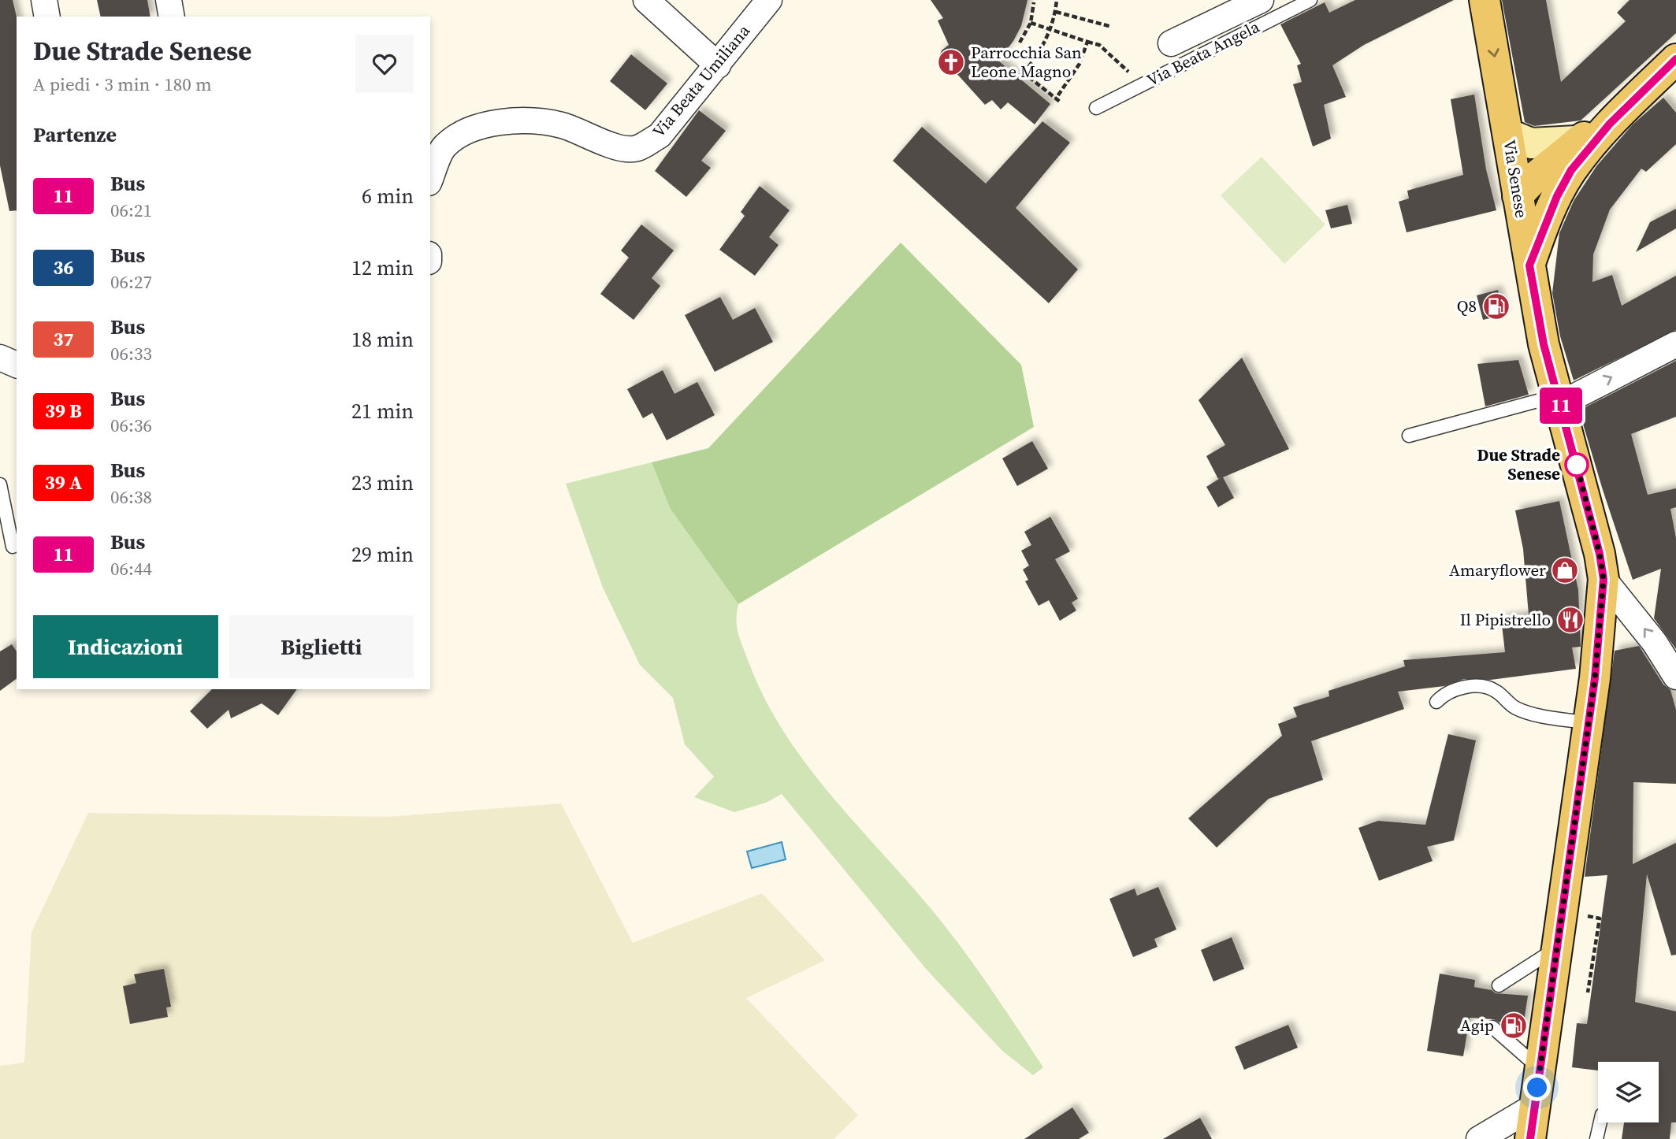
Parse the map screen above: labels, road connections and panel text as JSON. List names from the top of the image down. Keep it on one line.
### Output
{"streets":{"main road":["Via Senese"],"street":["Via Beata Angela","Via Beata Umiliana"]},"places":{"church":["Parrocchia San Leone Magno"],"fuel station":["Q8","Agip"],"other":["Due Strade Senese"],"shop":["Amaryflower"],"restaurant":["Il Pipistrello"]},"lines":["bus line 11"],"page":{"on_map":"11","heading":[["Due Strade Senese","A piedi · 3 min · 180 m"],"Partenze"],"list":[{"mark":"11","name":"Bus","note":"06:21","value":"6 min"},{"mark":"36","name":"Bus","note":"06:27","value":"12 min"},{"mark":"37","name":"Bus","note":"06:33","value":"18 min"},{"mark":"39 B","name":"Bus","note":"06:36","value":"21 min"},{"mark":"39 A","name":"Bus","note":"06:38","value":"23 min"},{"mark":"11","name":"Bus","note":"06:44","value":"29 min"}],"buttons":["Indicazioni","Biglietti"]}}
